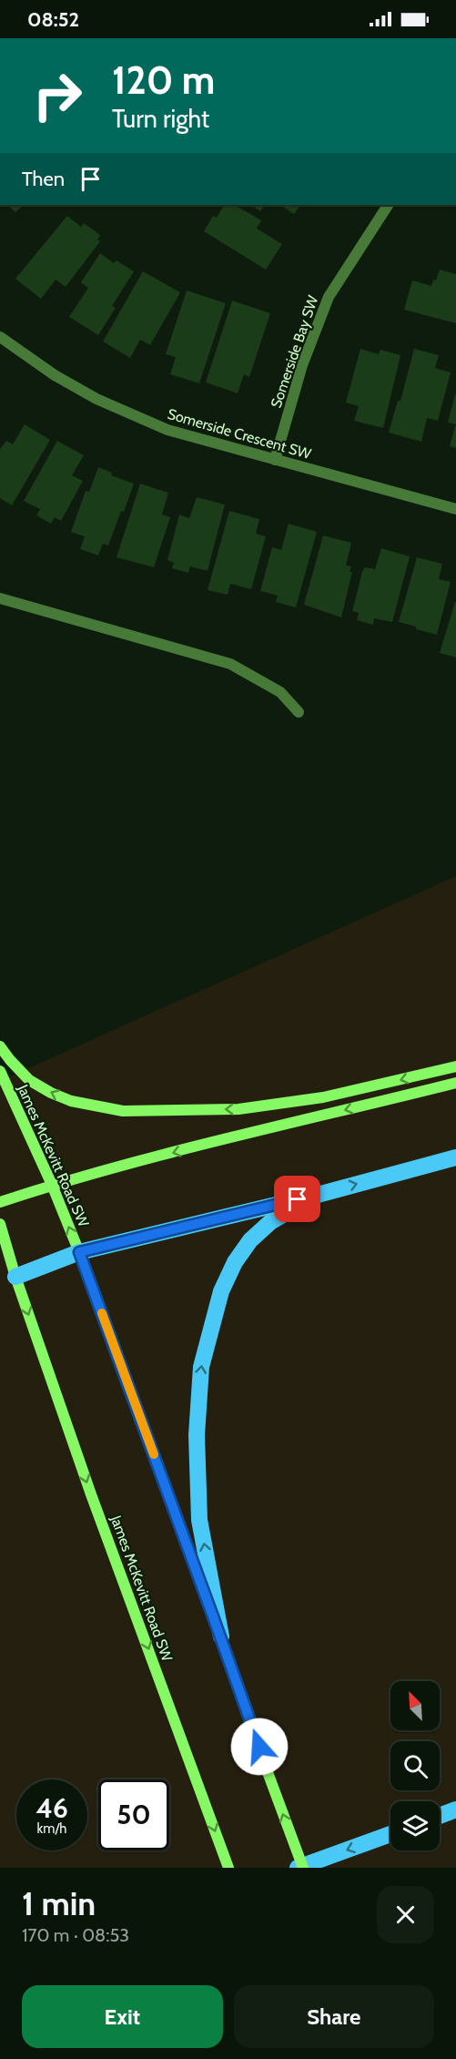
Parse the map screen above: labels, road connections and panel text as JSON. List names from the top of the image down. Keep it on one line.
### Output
{"streets":{"main road":["James McKevitt Road SW"],"street":["Somerside Bay SW","Somerside Crescent SW"]},"crossings":[["Somerside Bay SW","Somerside Crescent SW"]],"north":"top left","page":{"status":"08:52","turn":["120 m","Turn right"],"then":"Then","speed":"46 km/h","limit":"50","heading":["1 min","170 m · 08:53"],"buttons":["Exit","Share"]}}
